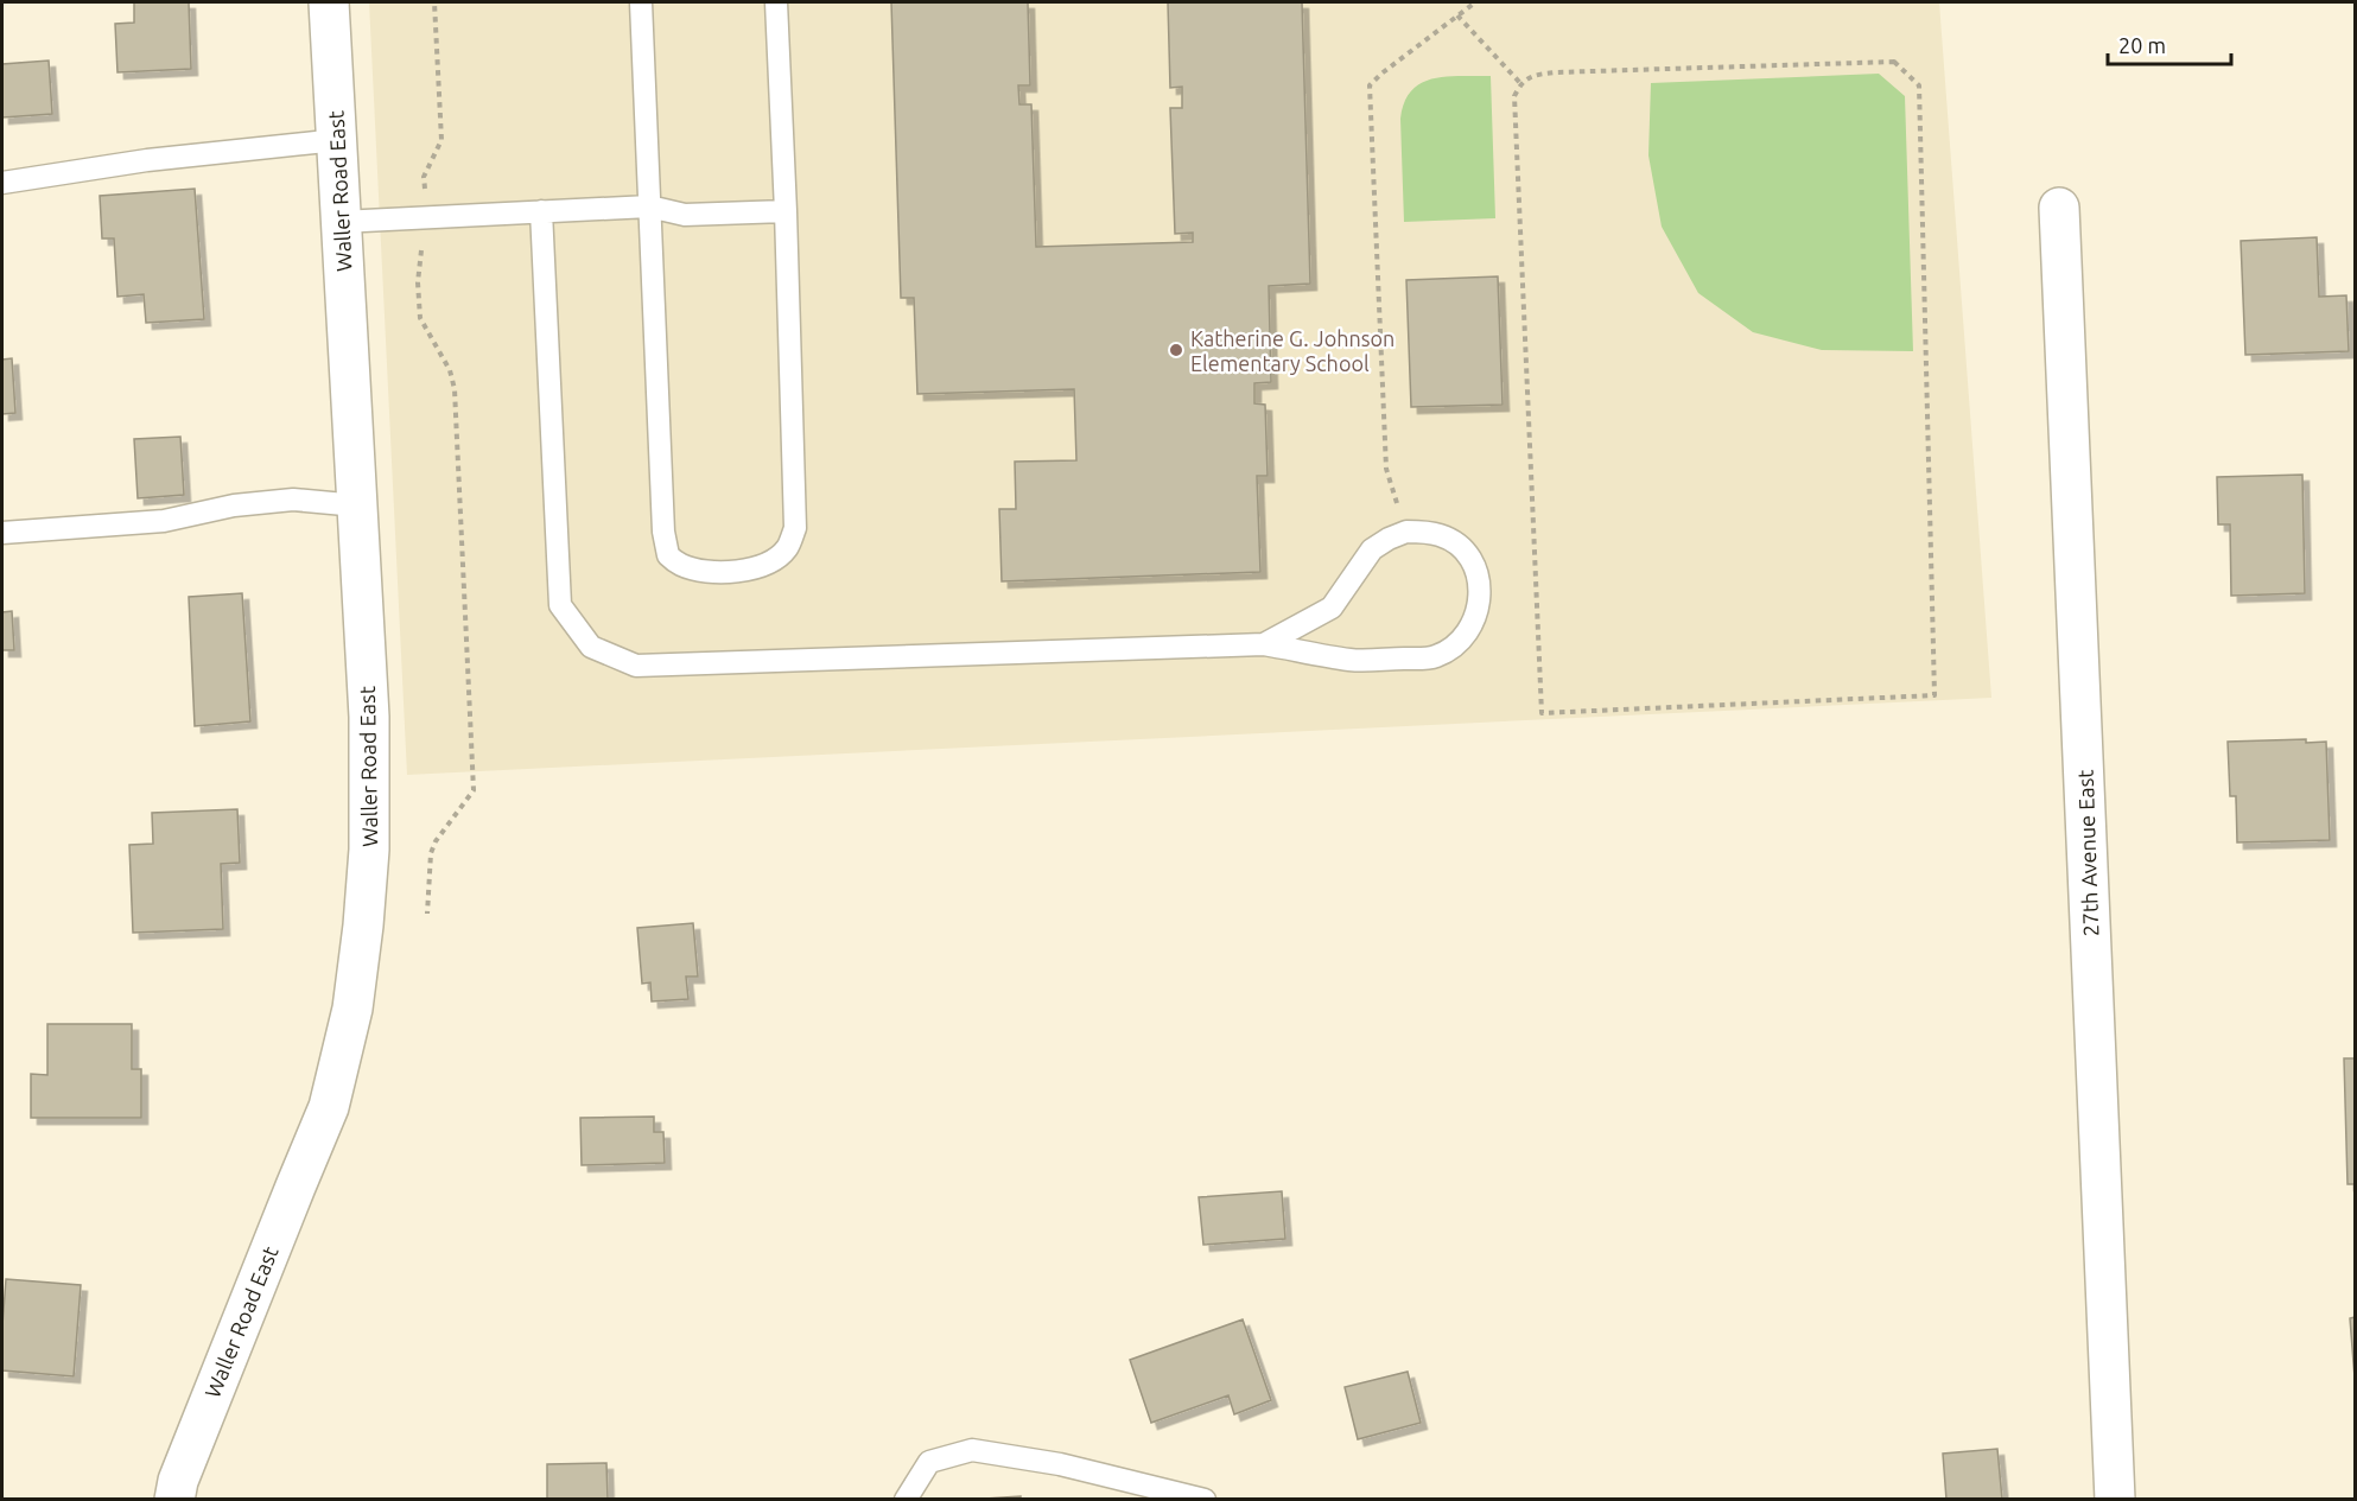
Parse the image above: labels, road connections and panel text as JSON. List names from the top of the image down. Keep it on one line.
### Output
{"streets":{"street":["Waller Road East","27th Avenue East"]},"places":["Katherine G. Johnson Elementary School"],"scale_bar":"20 m"}
